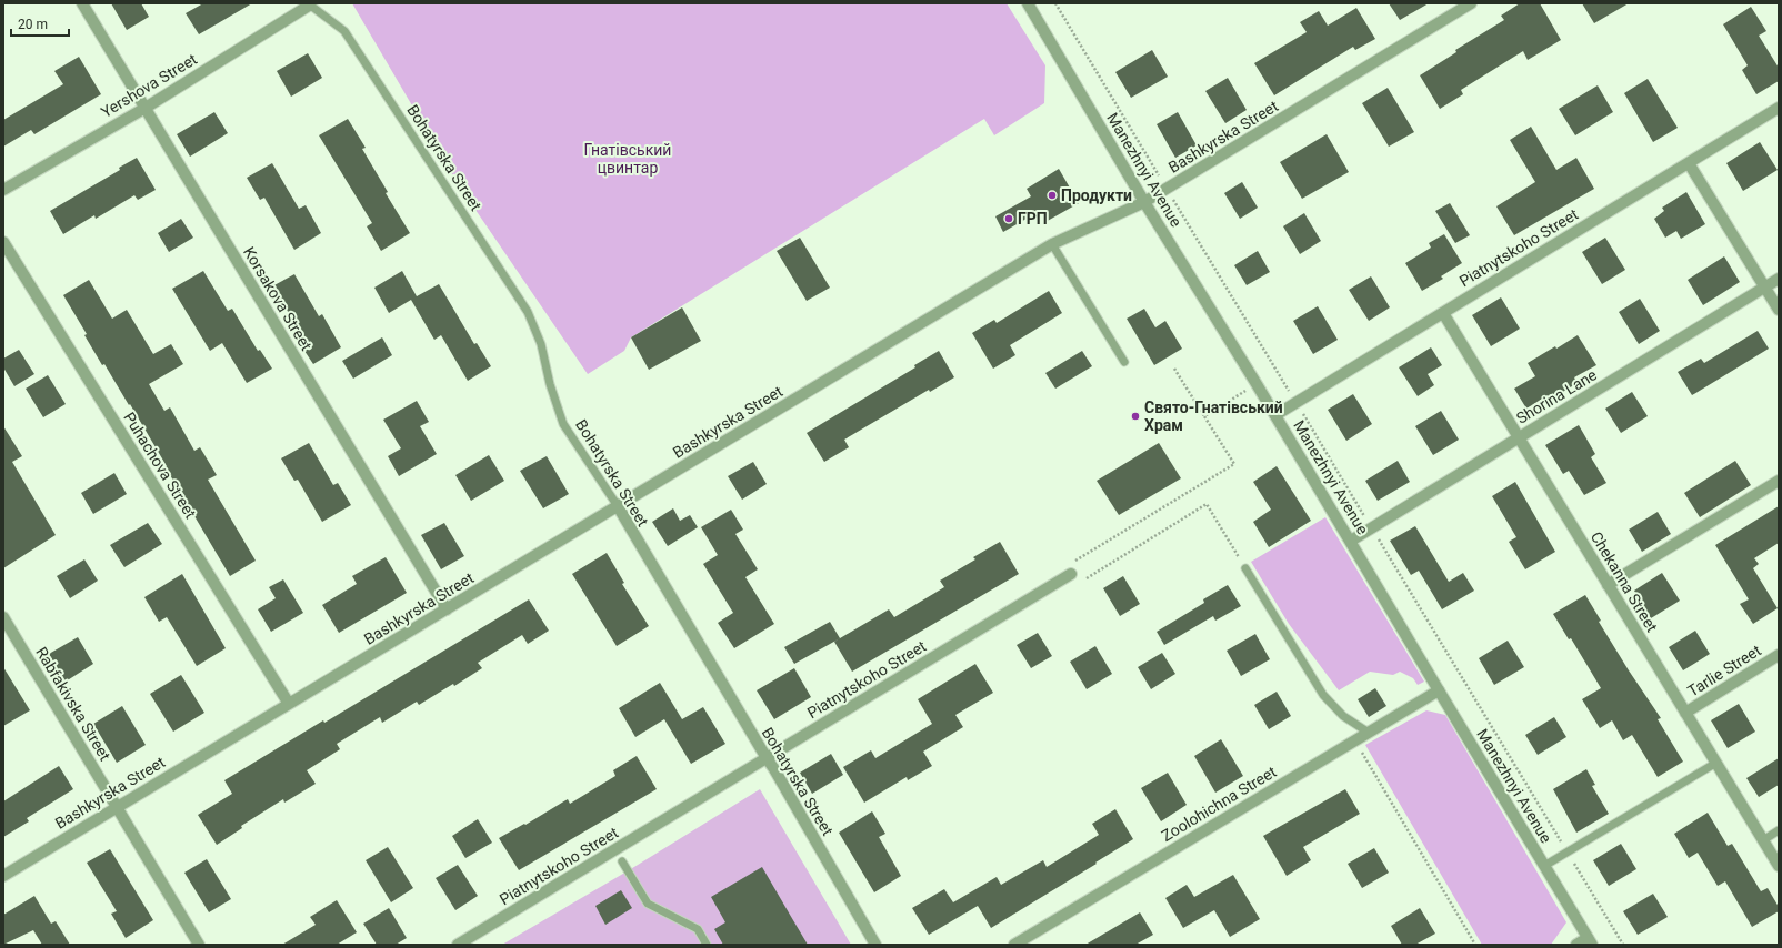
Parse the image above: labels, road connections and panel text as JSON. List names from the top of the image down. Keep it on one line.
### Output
{"streets":{"street":["Yershova Street","Bashkyrska Street","Bohatyrska Street","Manezhnyi Avenue","Piatnytskoho Street","Korsakova Street","Shorina Lane","Puhachova Street","Chekanna Street","Tarlie Street","Rabfakivska Street","Zoolohichna Street"]},"crossings":[["Yershova Street","Bohatyrska Street"],["Yershova Street","Korsakova Street"],["Bashkyrska Street","Bohatyrska Street"],["Bashkyrska Street","Manezhnyi Avenue"],["Bashkyrska Street","Korsakova Street"],["Bashkyrska Street","Puhachova Street"],["Bashkyrska Street","Rabfakivska Street"],["Bohatyrska Street","Piatnytskoho Street"],["Manezhnyi Avenue","Piatnytskoho Street"],["Manezhnyi Avenue","Shorina Lane"],["Manezhnyi Avenue","Zoolohichna Street"],["Piatnytskoho Street","Chekanna Street"],["Shorina Lane","Chekanna Street"],["Chekanna Street","Tarlie Street"]],"parks":["Гнатівський цвинтар"],"places":["Продукти","ГРП","Свято-Гнатівський Храм"],"scale_bar":"20 m"}
